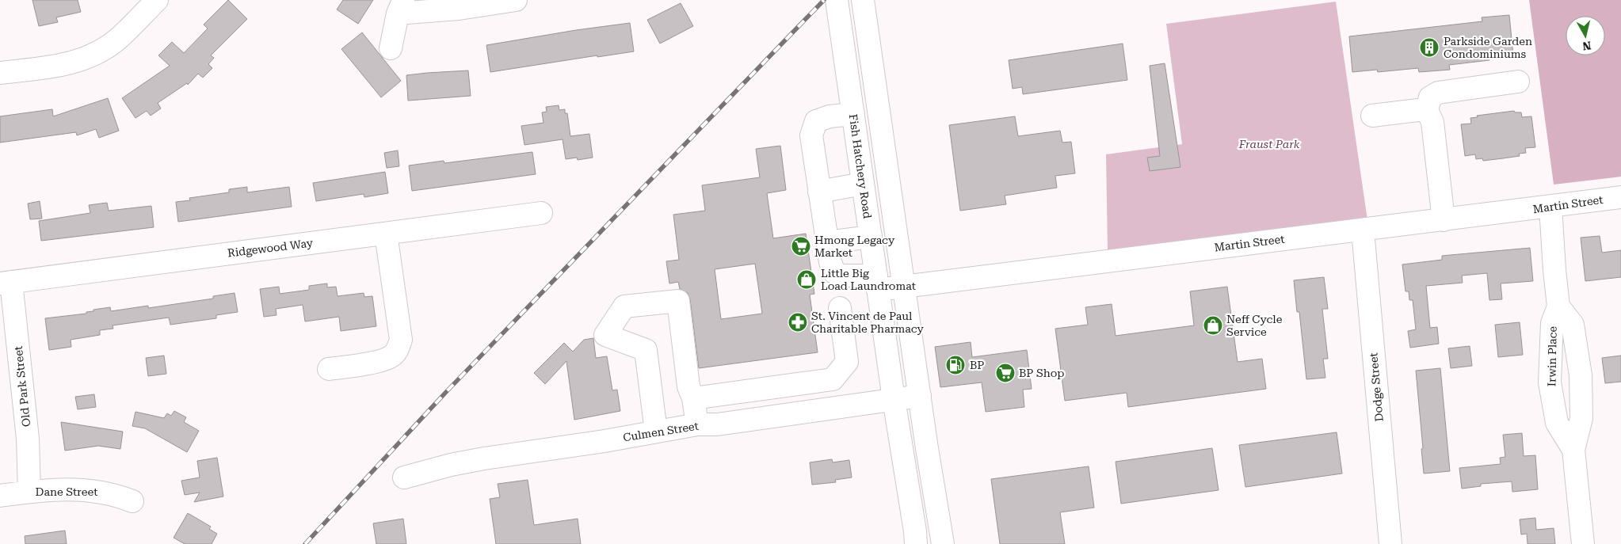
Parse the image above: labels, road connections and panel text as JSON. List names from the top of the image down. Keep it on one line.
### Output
{"streets":{"street":["Fish Hatchery Road","Martin Street","Ridgewood Way","Irwin Place","Old Park Street","Dodge Street","Culmen Street","Dane Street"]},"crossings":[["Fish Hatchery Road","Martin Street"],["Fish Hatchery Road","Culmen Street"],["Martin Street","Irwin Place"],["Martin Street","Dodge Street"],["Ridgewood Way","Old Park Street"],["Old Park Street","Dane Street"]],"parks":["Fraust Park"],"places":{"building":["Parkside Garden Condominiums"],"supermarket":["Hmong Legacy Market","BP Shop"],"shop":["Little Big Load Laundromat","Neff Cycle Service"],"pharmacy":["St. Vincent de Paul Charitable Pharmacy"],"fuel station":["BP"]},"north":"bottom"}
